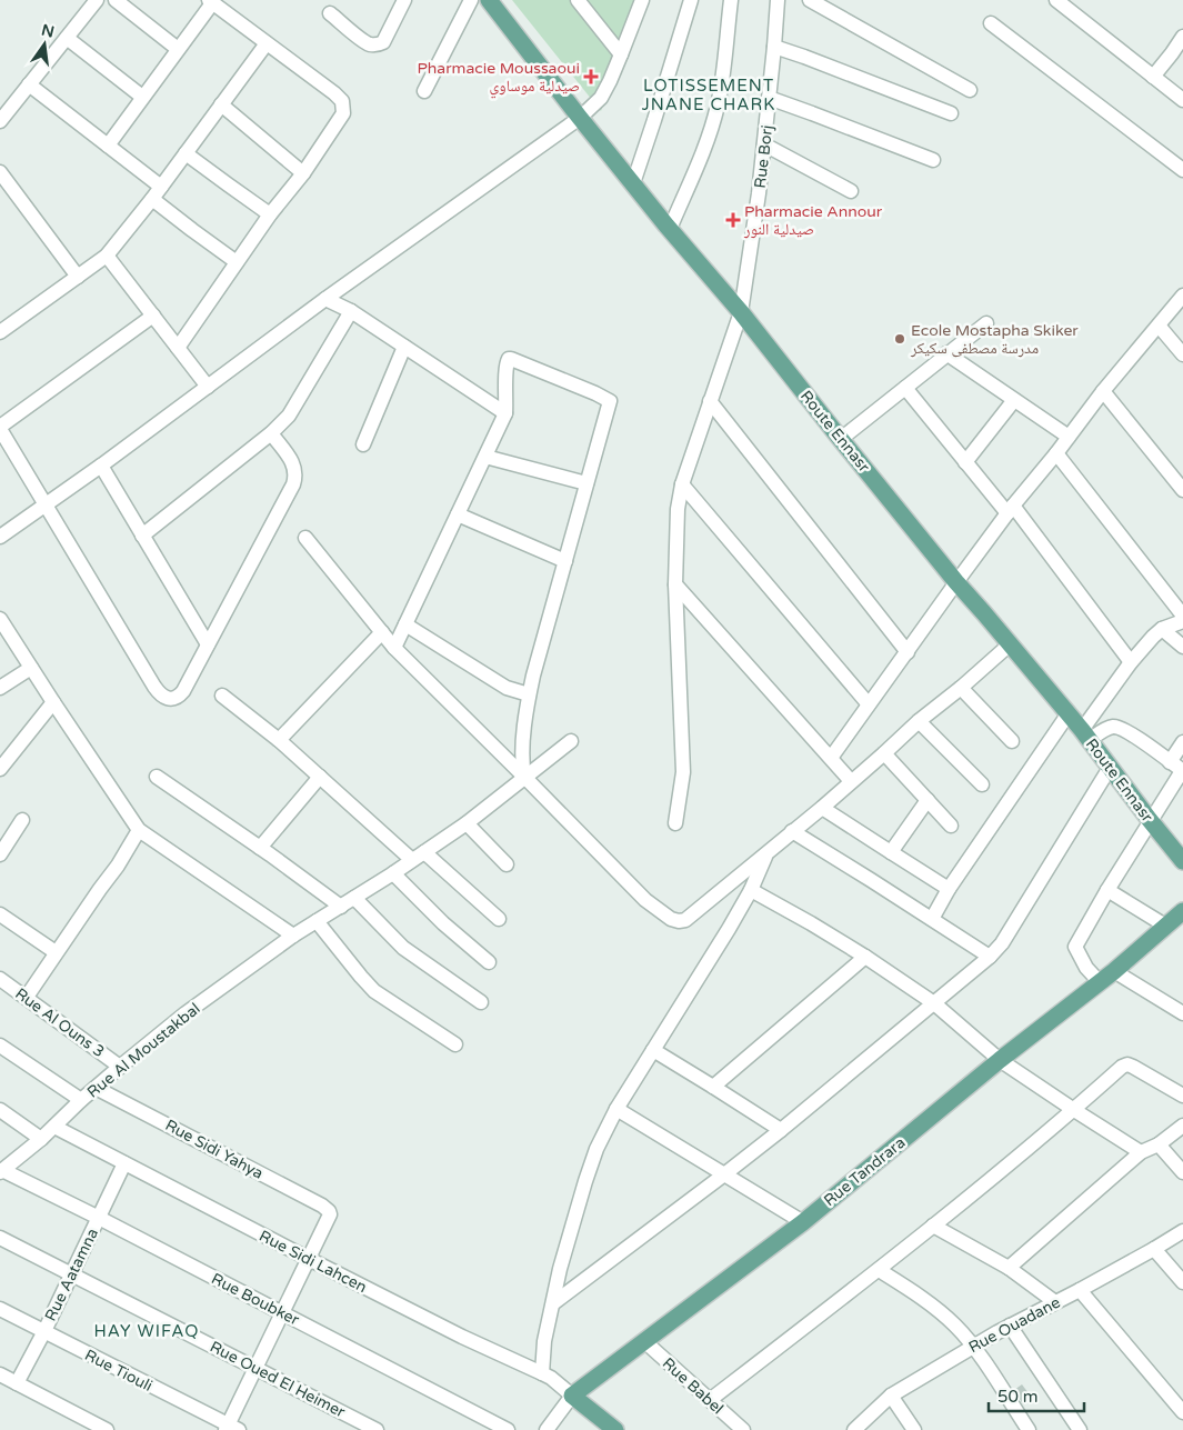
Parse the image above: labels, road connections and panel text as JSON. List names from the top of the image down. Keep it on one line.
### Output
{"streets":{"main road":["Route Ennasr","Rue Tandrara"],"street":["Rue Borj","Rue Al Ouns 3","Rue Al Moustakbal","Rue Sidi Yahya","Rue Sidi Lahcen","Rue Aatamna","Rue Boubker","Rue Ouadane","Rue Tiouli","Rue Oued El Heimer","Rue Babel"]},"crossings":[["Rue Borj","Route Ennasr"],["Rue Al Ouns 3","Rue Al Moustakbal"],["Rue Al Moustakbal","Rue Sidi Yahya"],["Rue Al Moustakbal","Rue Sidi Lahcen"],["Rue Al Moustakbal","Rue Boubker"],["Rue Sidi Yahya","Rue Sidi Lahcen"],["Rue Tandrara","Rue Sidi Lahcen"],["Rue Tandrara","Rue Babel"],["Rue Sidi Lahcen","Rue Aatamna"],["Rue Aatamna","Rue Boubker"],["Rue Aatamna","Rue Tiouli"],["Rue Aatamna","Rue Oued El Heimer"]],"districts":["LOTISSEMENT JNANE CHARK","HAY WIFAQ"],"places":{"health":["Pharmacie Moussaoui صيدلية موساوي","Pharmacie Annour صيدلية النور"],"other":["Ecole Mostapha Skiker مدرسة مصطفى سكيكر"]},"scale_bar":"50 m","north":"top"}
